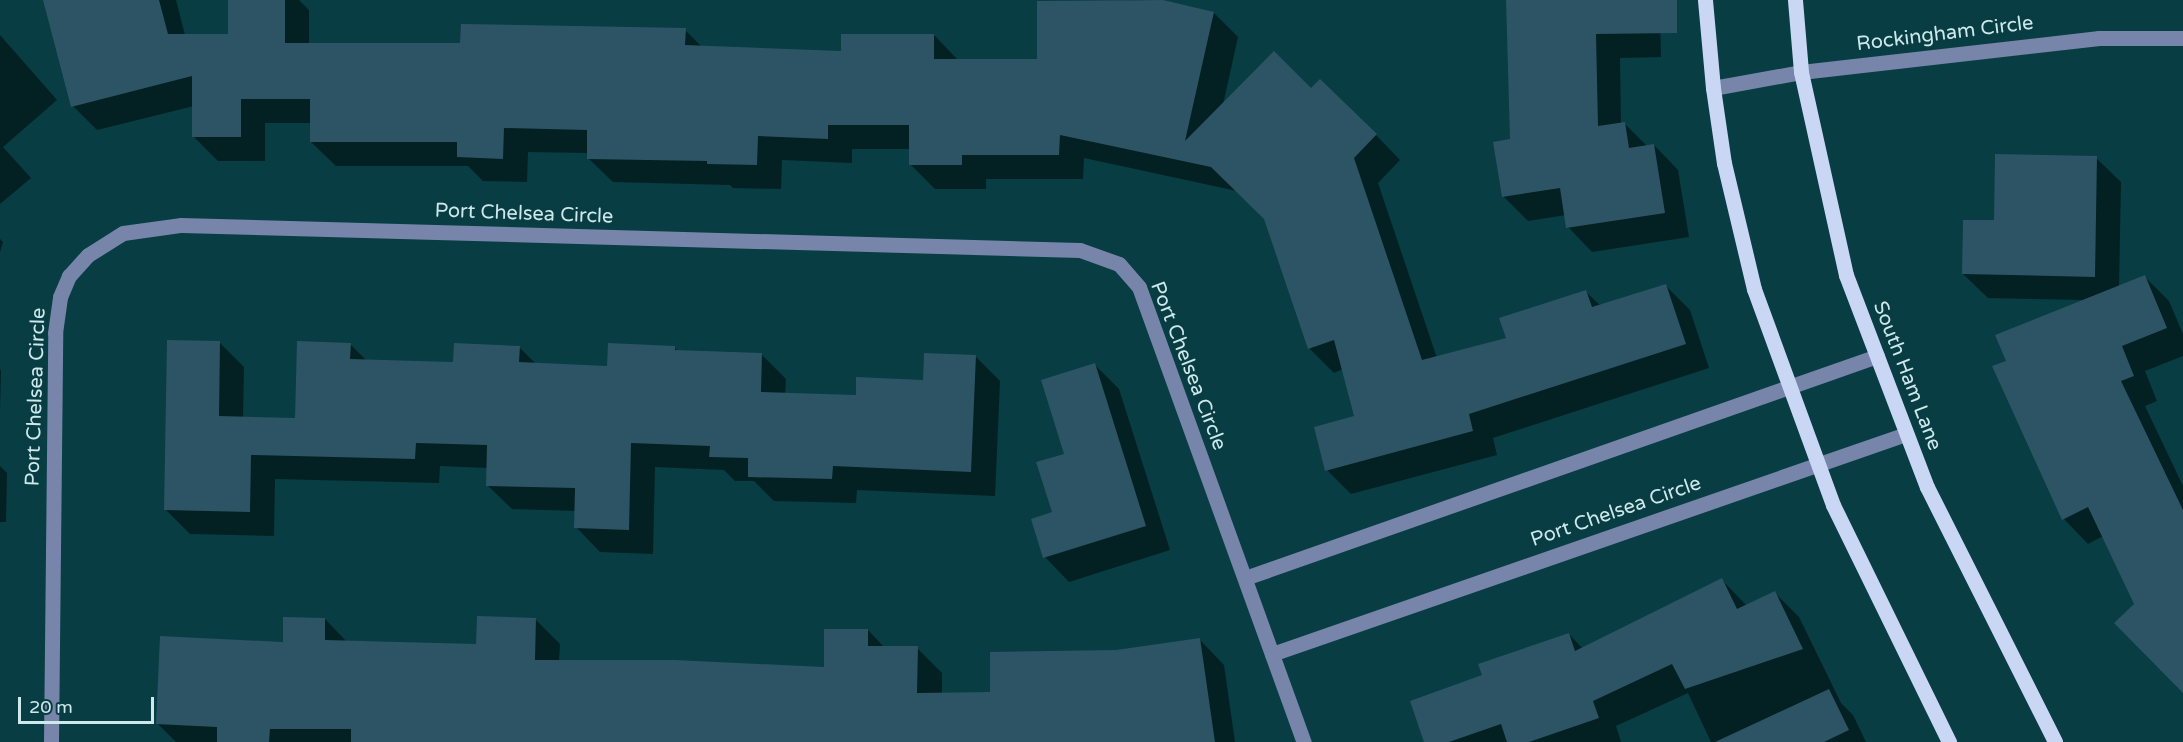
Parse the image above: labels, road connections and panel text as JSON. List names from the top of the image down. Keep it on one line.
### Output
{"streets":{"main road":["South Ham Lane"],"street":["Rockingham Circle","Port Chelsea Circle"]},"crossings":[["Rockingham Circle","South Ham Lane"],["Port Chelsea Circle","South Ham Lane"]],"scale_bar":"20 m"}
